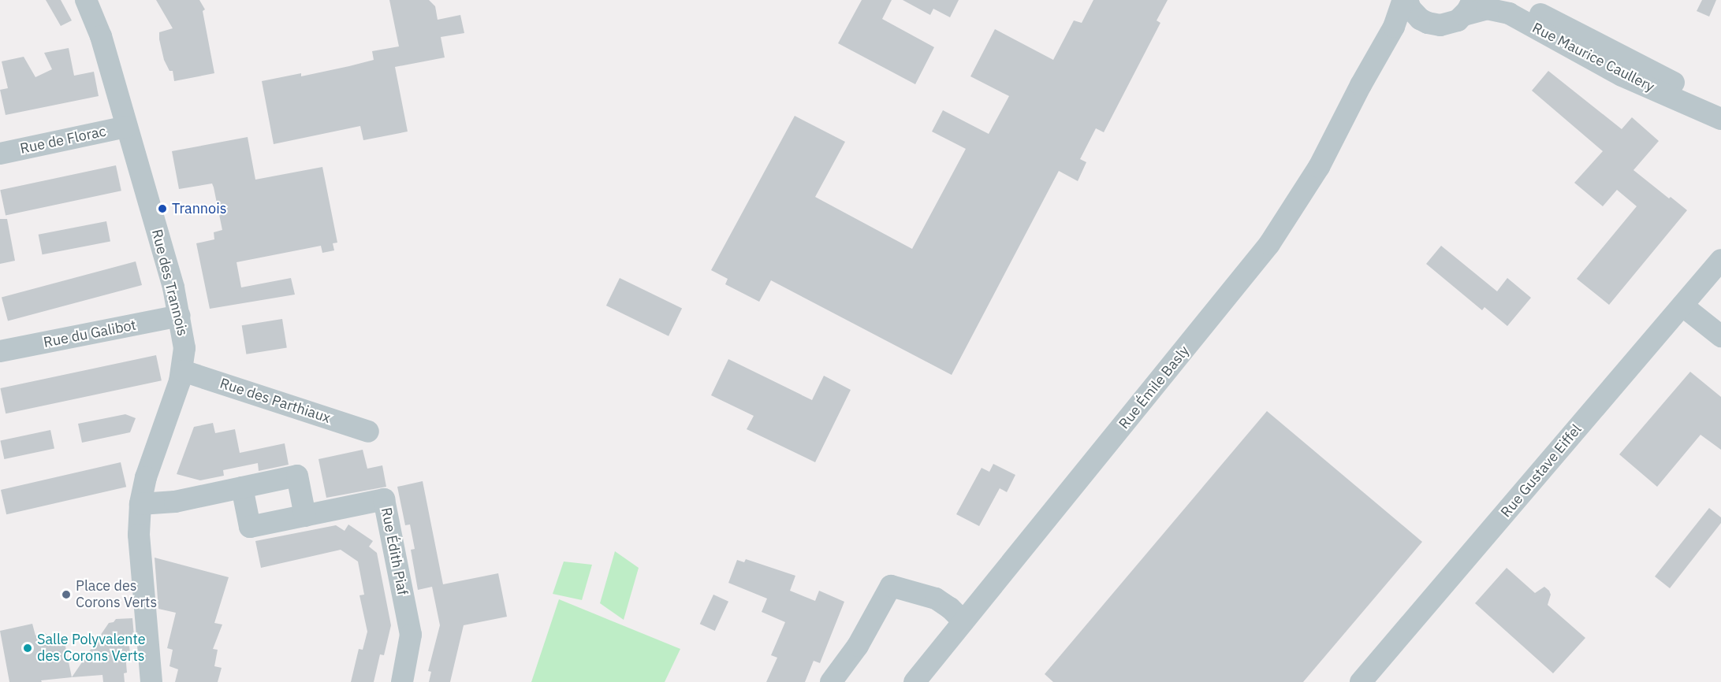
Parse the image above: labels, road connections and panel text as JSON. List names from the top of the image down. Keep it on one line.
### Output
{"streets":{"street":["Rue Maurice Caullery","Rue de Florac","Rue des Trannois","Rue du Galibot","Rue Émile Basly","Rue des Parthiaux","Rue Gustave Eiffel","Rue Édith Piaf"]},"crossings":[["Rue Maurice Caullery","Rue Émile Basly"],["Rue de Florac","Rue des Trannois"],["Rue des Trannois","Rue du Galibot"],["Rue des Trannois","Rue des Parthiaux"]],"places":["Trannois","Place des Corons Verts","Salle Polyvalente des Corons Verts"]}
